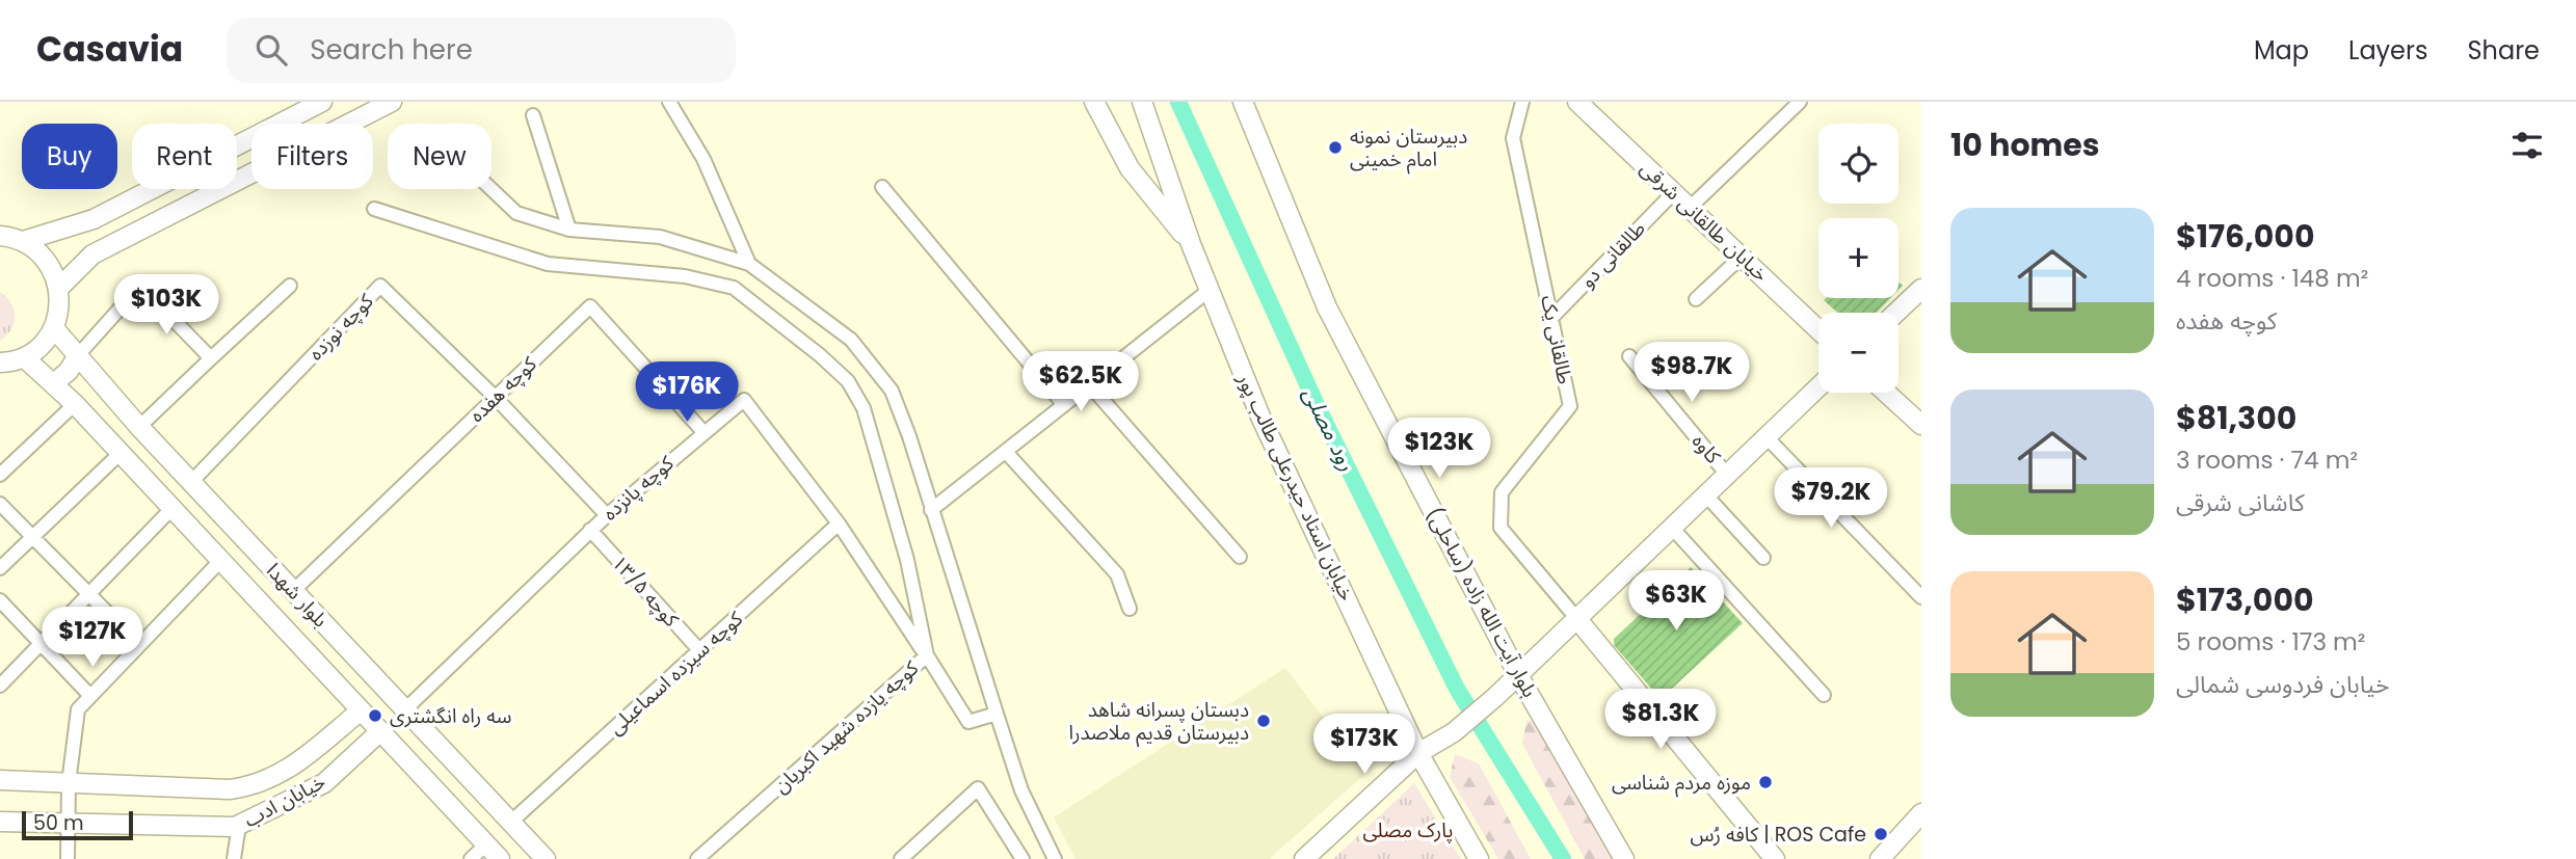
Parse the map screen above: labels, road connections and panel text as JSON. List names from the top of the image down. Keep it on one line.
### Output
{"streets":{"main road":["خیابان طالقانی شرقی","خیابان استاد حیدرعلی طالب پور","بلوار شهدا","بلوار آیت الله زاده (ساحلی)","خیابان ادب"],"street":["طالقانی دو","کوچه نوزده","طالقانی یک","کوچه هفده","کاوه","کوچه پانزده","کوچه ۱۳/۵","کوچه سیزده اسماعیلی","کوچه یازده شهید اکبریان"]},"crossings":[["خیابان طالقانی شرقی","طالقانی دو"],["طالقانی دو","طالقانی یک"],["کوچه نوزده","کوچه هفده"],["کوچه نوزده","بلوار شهدا"],["کوچه هفده","کوچه پانزده"],["کوچه هفده","بلوار شهدا"],["کوچه پانزده","کوچه ۱۳/۵"],["کوچه پانزده","بلوار شهدا"],["کوچه پانزده","کوچه سیزده اسماعیلی"],["کوچه پانزده","کوچه یازده شهید اکبریان"],["کوچه ۱۳/۵","کوچه سیزده اسماعیلی"],["بلوار شهدا","کوچه سیزده اسماعیلی"],["بلوار شهدا","خیابان ادب"]],"water":["رود مصلی"],"parks":["پارک مصلی"],"places":["دبیرستان نمونه امام خمینی","سه راه انگشتری","دبستان پسرانه شاهد دبیرستان قدیم ملاصدرا","موزه مردم شناسی","کافه رُس | ROS Cafe"],"scale_bar":"50 m","page":{"header":"Casavia","search":"Search here","nav":["Map","Layers","Share"],"heading":"10 homes","map_buttons":["+","−"],"chip":["Buy","Rent","Filters","New"],"list":[{"name":"$176,000","note":"4 rooms · 148 m² · کوچه هفده"},{"name":"$81,300","note":"3 rooms · 74 m² · کاشانی شرقی"},{"name":"$173,000","note":"5 rooms · 173 m² · خیابان فردوسی شمالی"}],"price":["$103K","$98.7K","$62.5K","$176K","$123K","$79.2K","$63K","$127K","$81.3K","$173K"],"scale":"50 m"}}
